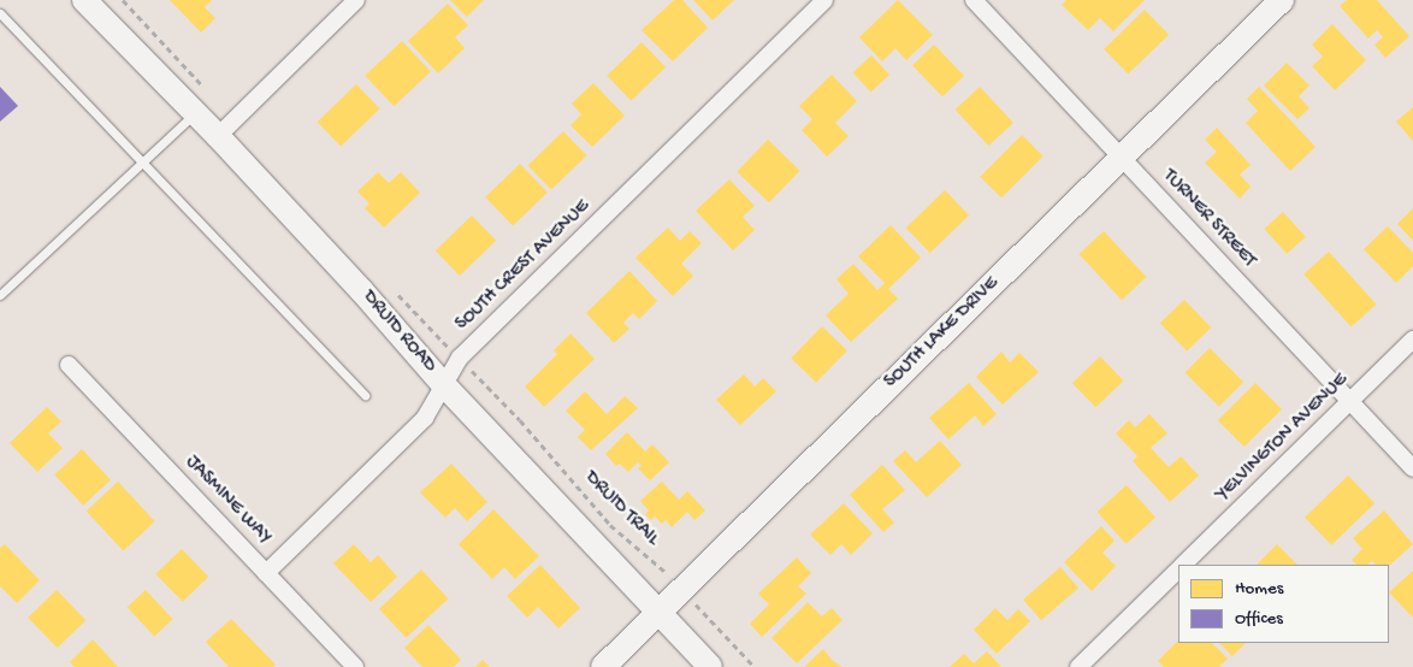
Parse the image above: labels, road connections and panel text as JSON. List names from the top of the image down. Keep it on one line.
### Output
{"streets":{"street":["TURNER STREET","SOUTH CREST AVENUE","DRUID ROAD","SOUTH LAKE DRIVE","YELVINGTON AVENUE","JASMINE WAY"],"path":["DRUID TRAIL"]},"crossings":[["TURNER STREET","SOUTH LAKE DRIVE"],["TURNER STREET","YELVINGTON AVENUE"],["SOUTH CREST AVENUE","DRUID ROAD"],["SOUTH CREST AVENUE","JASMINE WAY"],["DRUID ROAD","SOUTH LAKE DRIVE"],["SOUTH LAKE DRIVE","DRUID TRAIL"]],"legend":["Homes","Offices"]}
